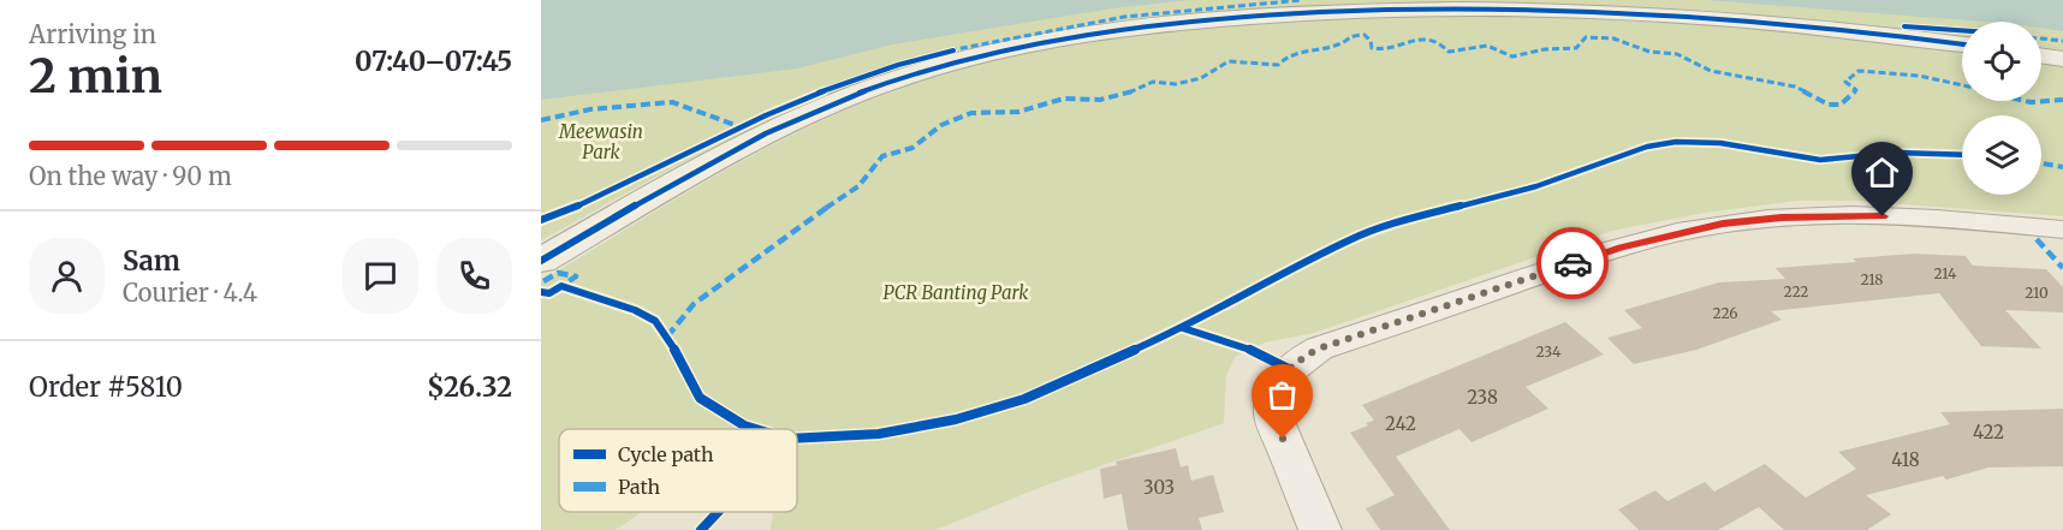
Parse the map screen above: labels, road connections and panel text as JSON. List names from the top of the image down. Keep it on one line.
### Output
{"parks":["Meewasin Park","PCR Banting Park"],"house_numbers":["214","218","222","210","226","234","238","242","422","418","303"],"legend":["Cycle path","Path"],"page":{"heading":["2 min","Arriving in","07:40–07:45"],"panel":["Sam","Courier · 4.4","Order #5810","$26.32"],"bar":"On the way · 90 m"}}
